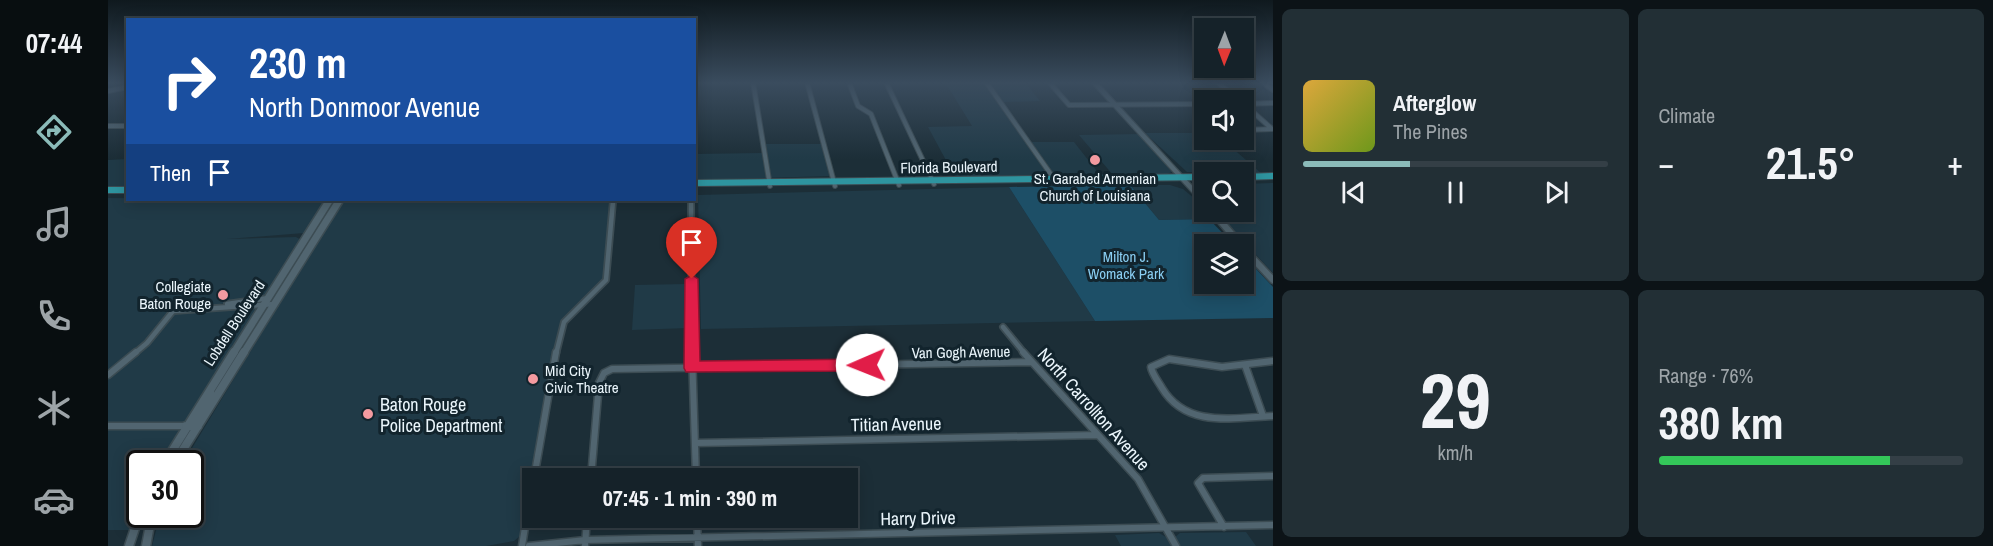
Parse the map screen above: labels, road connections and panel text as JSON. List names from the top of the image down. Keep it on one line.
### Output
{"streets":{"main road":["Florida Boulevard","Lobdell Boulevard"],"street":["Van Gogh Avenue","North Carrollton Avenue","Titian Avenue","Harry Drive"]},"crossings":[["Van Gogh Avenue","North Carrollton Avenue"],["North Carrollton Avenue","Titian Avenue"],["North Carrollton Avenue","Harry Drive"]],"parks":["Milton J. Womack Park"],"places":["St. Garabed Armenian Church of Louisiana","Collegiate Baton Rouge","Mid City Civic Theatre","Baton Rouge Police Department"],"north":"bottom","page":{"tabs":"07:44","tile":["Climate",["29","km/h"],["Range · 76%","380 km"]],"turn":["230 m","North Donmoor Avenue"],"song":["Afterglow","The Pines"],"heat":["−","21.5°","+"],"then":"Then","limit":"30","trip":"07:45 · 1 min · 390 m"}}
